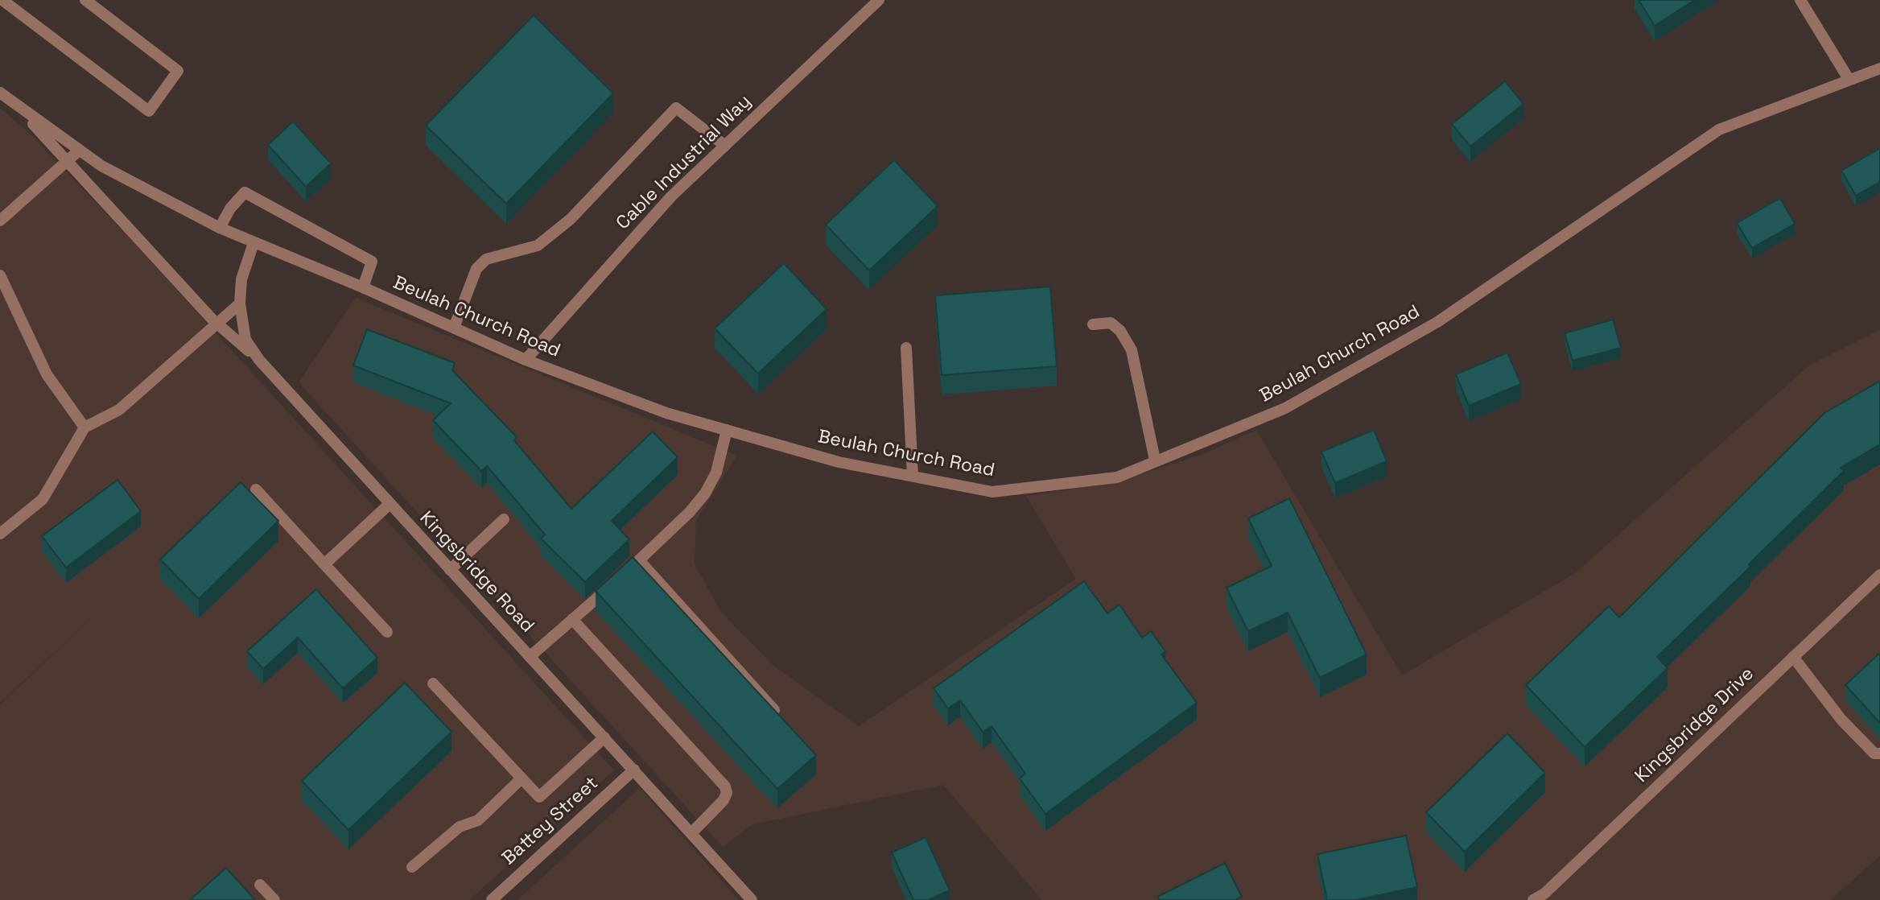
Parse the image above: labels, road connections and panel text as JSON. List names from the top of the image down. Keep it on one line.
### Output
{"streets":{"street":["Cable Industrial Way","Beulah Church Road","Kingsbridge Road","Kingsbridge Drive","Battey Street"]},"crossings":[["Cable Industrial Way","Beulah Church Road"],["Beulah Church Road","Kingsbridge Road"],["Kingsbridge Road","Battey Street"]]}
